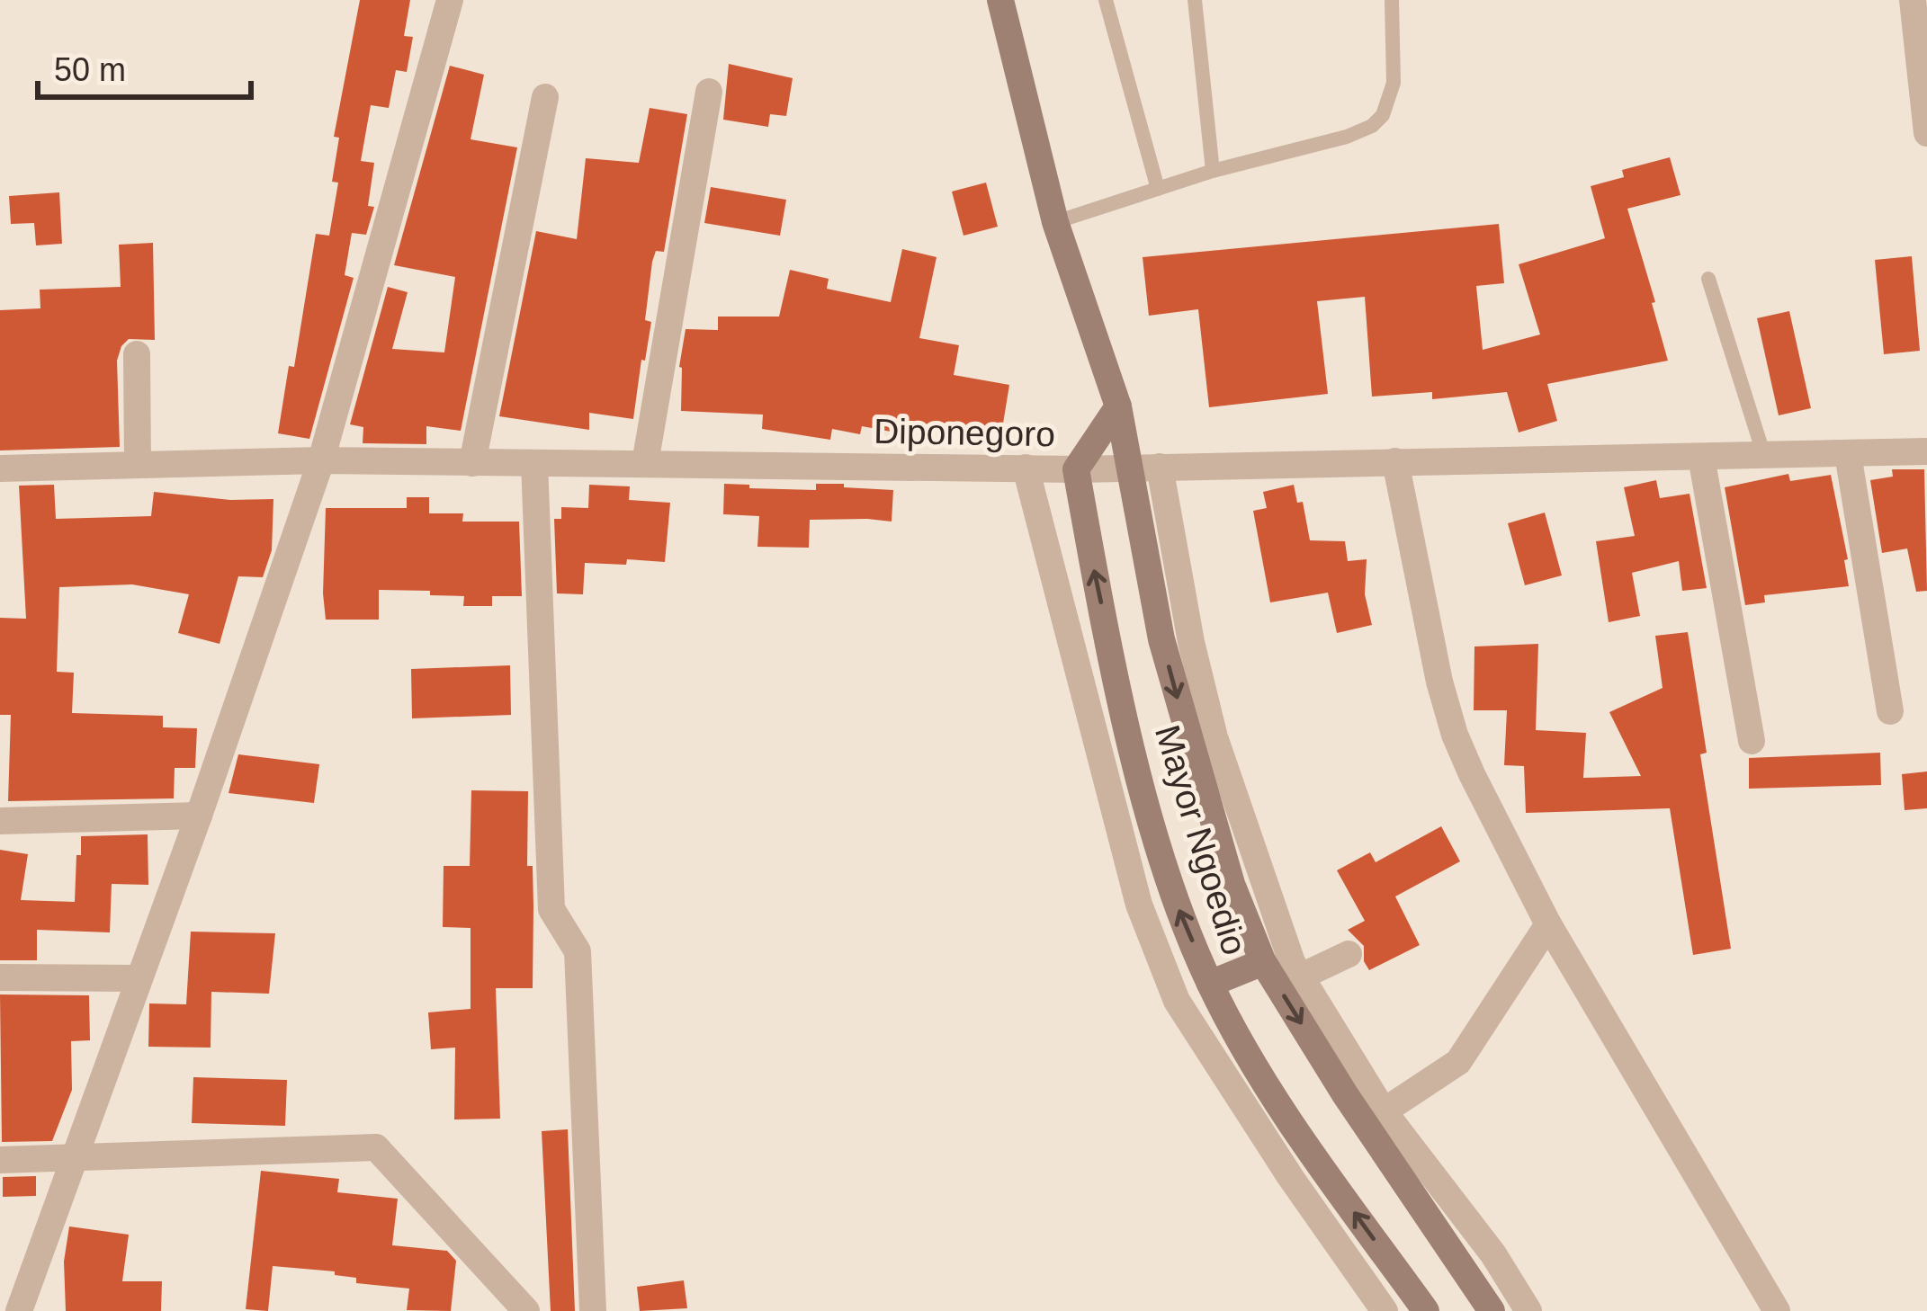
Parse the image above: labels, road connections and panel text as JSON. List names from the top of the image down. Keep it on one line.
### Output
{"streets":{"street":["Diponegoro","Mayor Ngoedio"]},"crossings":[["Diponegoro","Mayor Ngoedio"]],"scale_bar":"50 m"}
